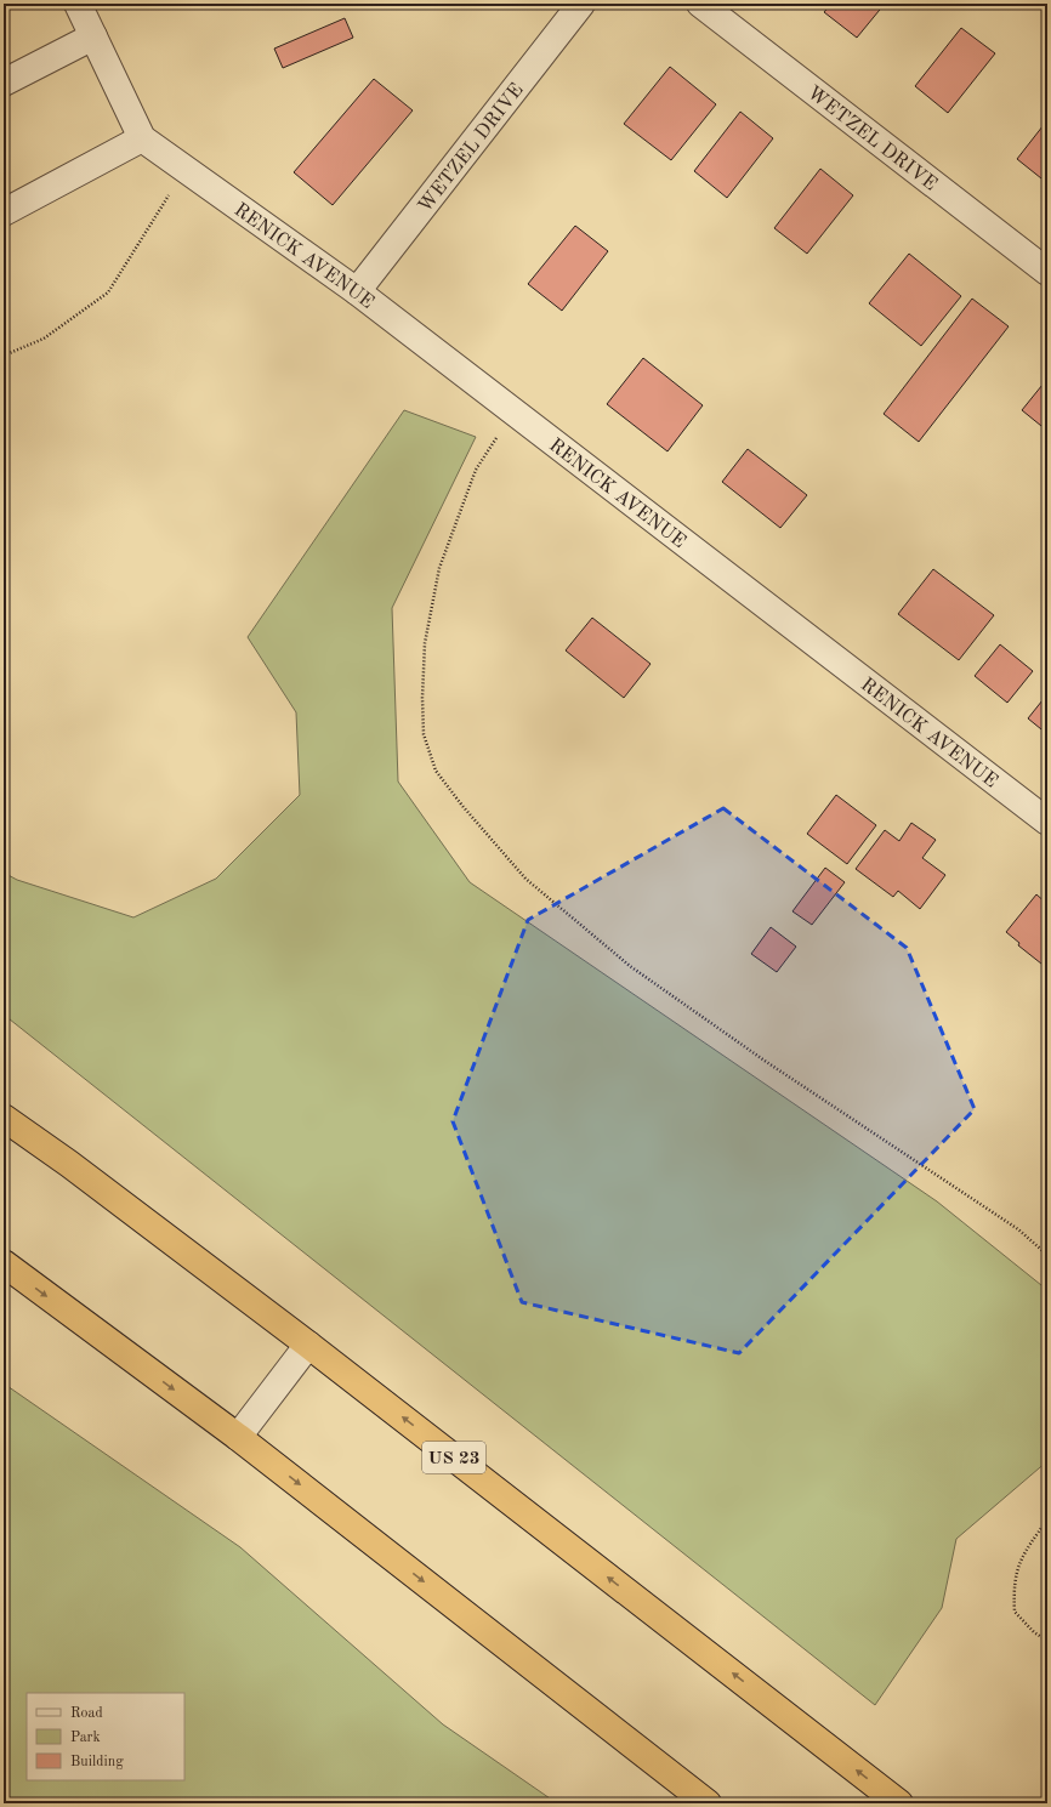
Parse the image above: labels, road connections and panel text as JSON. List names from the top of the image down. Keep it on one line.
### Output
{"streets":{"highway":["US 23"],"street":["WETZEL DRIVE","RENICK AVENUE"]},"crossings":[["WETZEL DRIVE","RENICK AVENUE"]],"legend":["Road","Park","Building"]}
